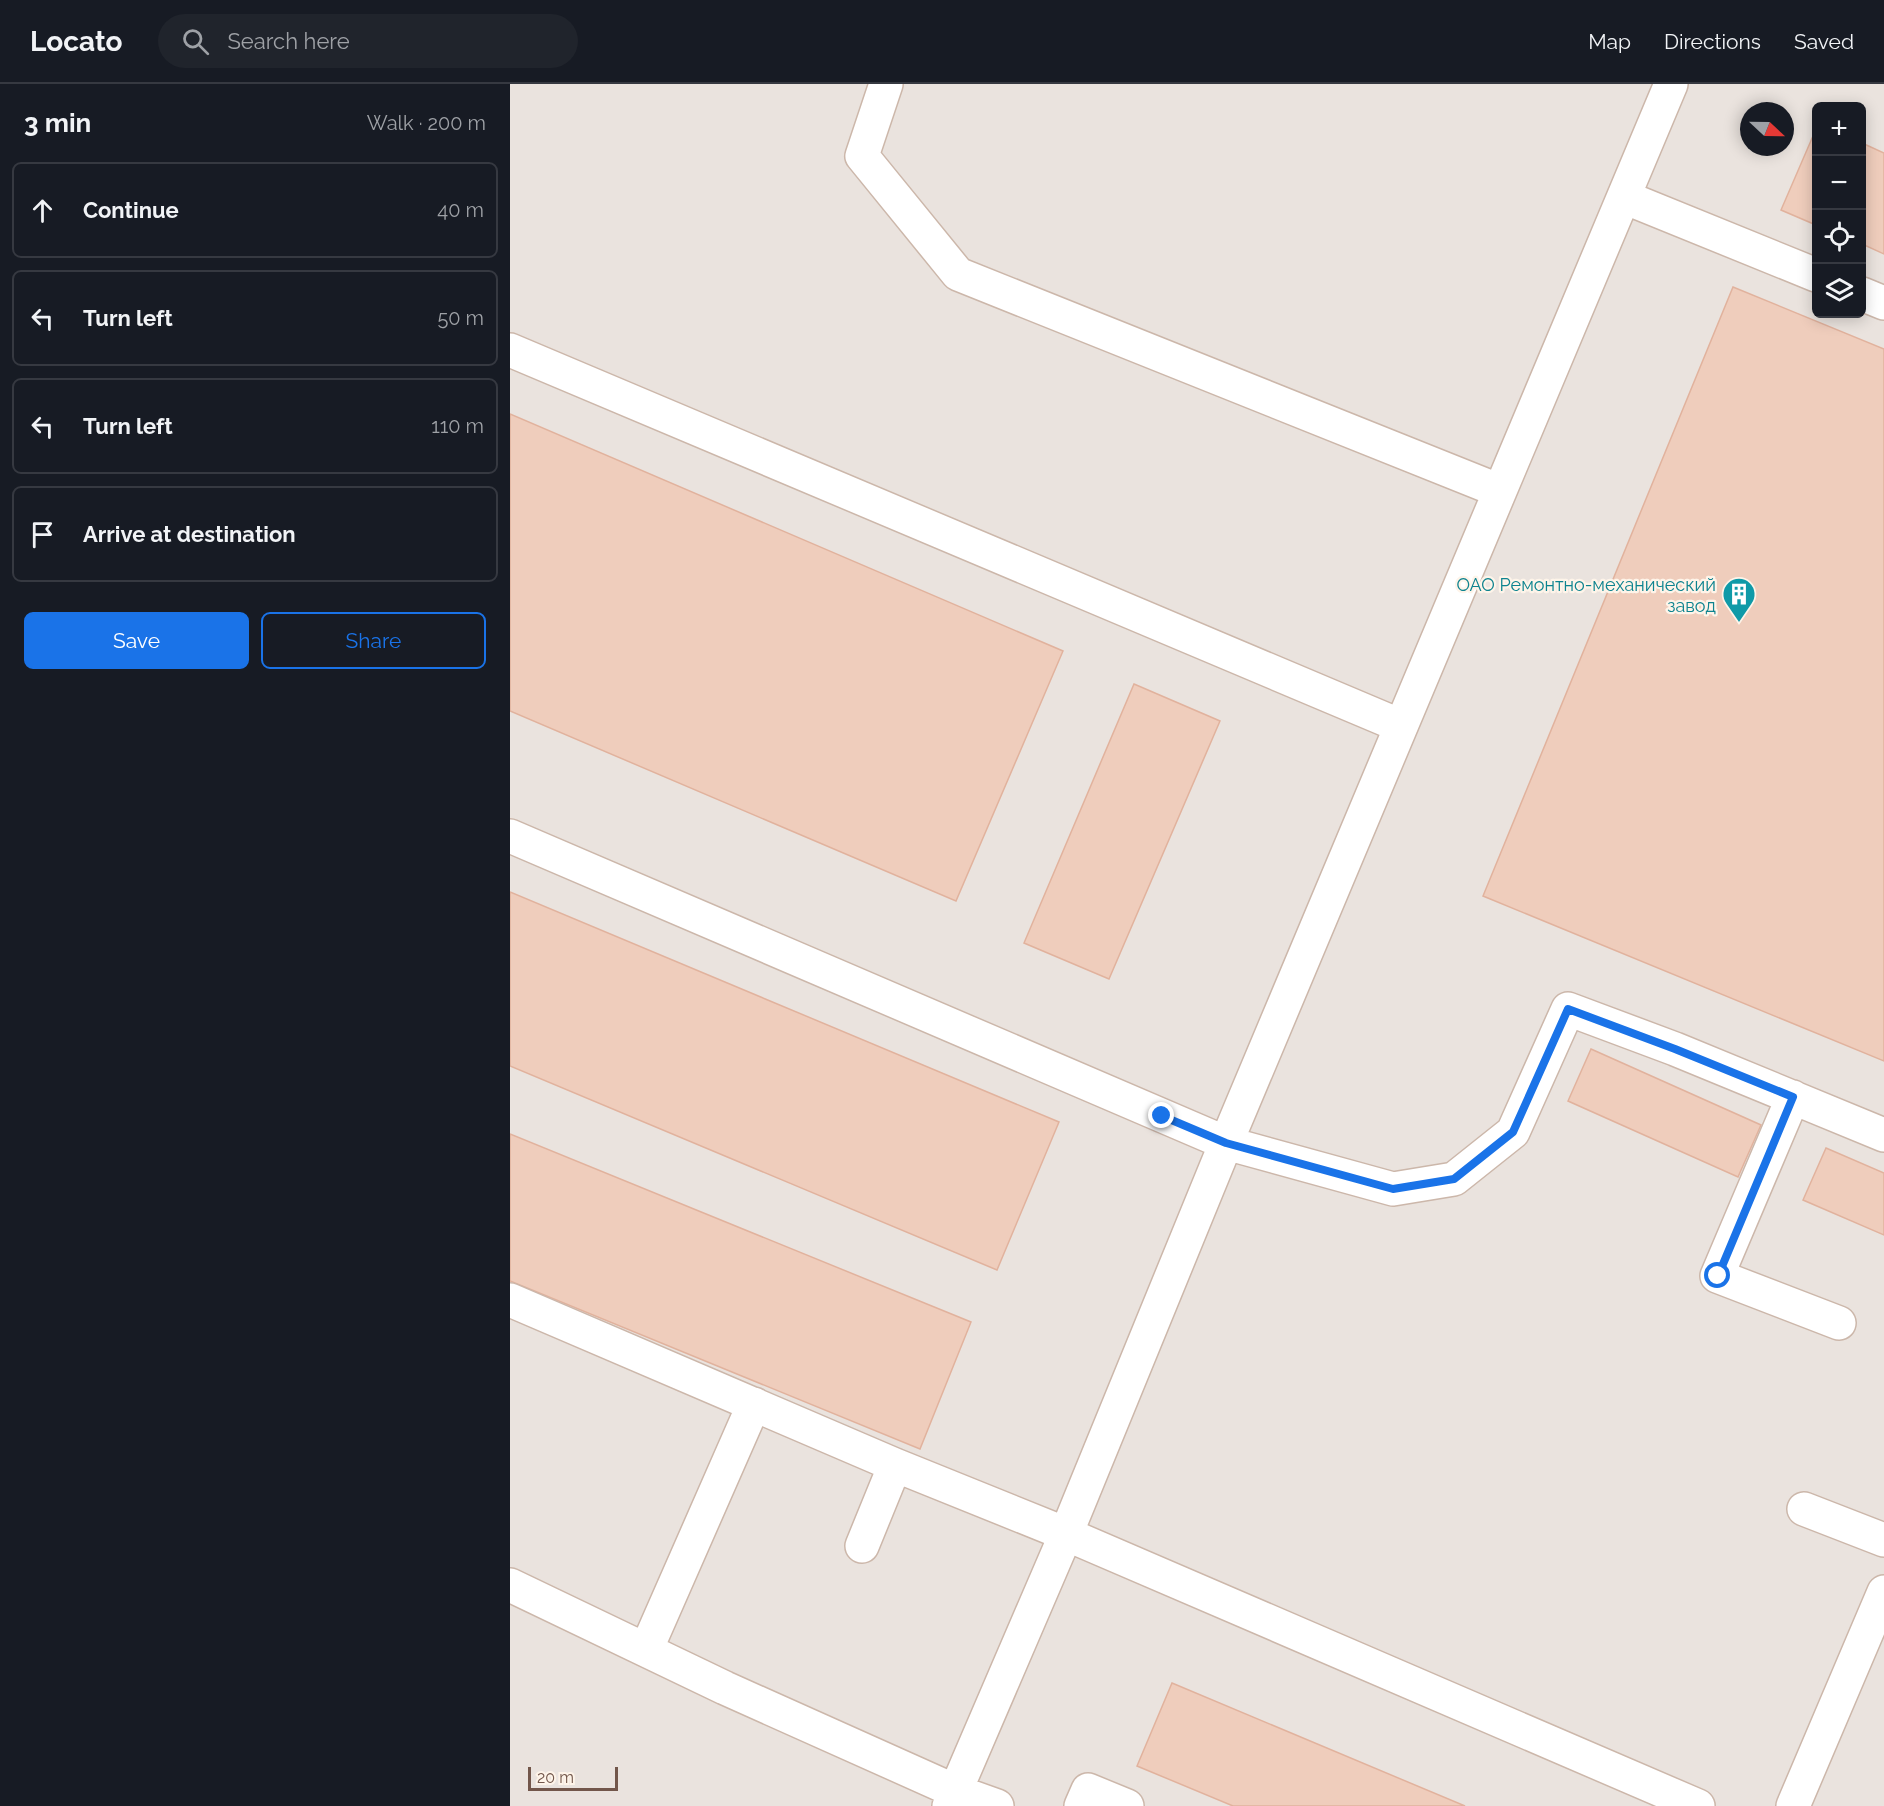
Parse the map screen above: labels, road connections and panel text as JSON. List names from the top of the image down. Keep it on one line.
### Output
{"places":{"building":["ОАО Ремонтно-механический завод"]},"scale_bar":"20 m","north":"right","page":{"header":"Locato","search":"Search here","nav":["Map","Directions","Saved"],"heading":["3 min","Walk · 200 m"],"map_buttons":["+","−"],"list":[["Continue","40 m"],["Turn left","50 m"],["Turn left","110 m"],"Arrive at destination"],"buttons":["Save","Share"],"scale":"20 m"}}
